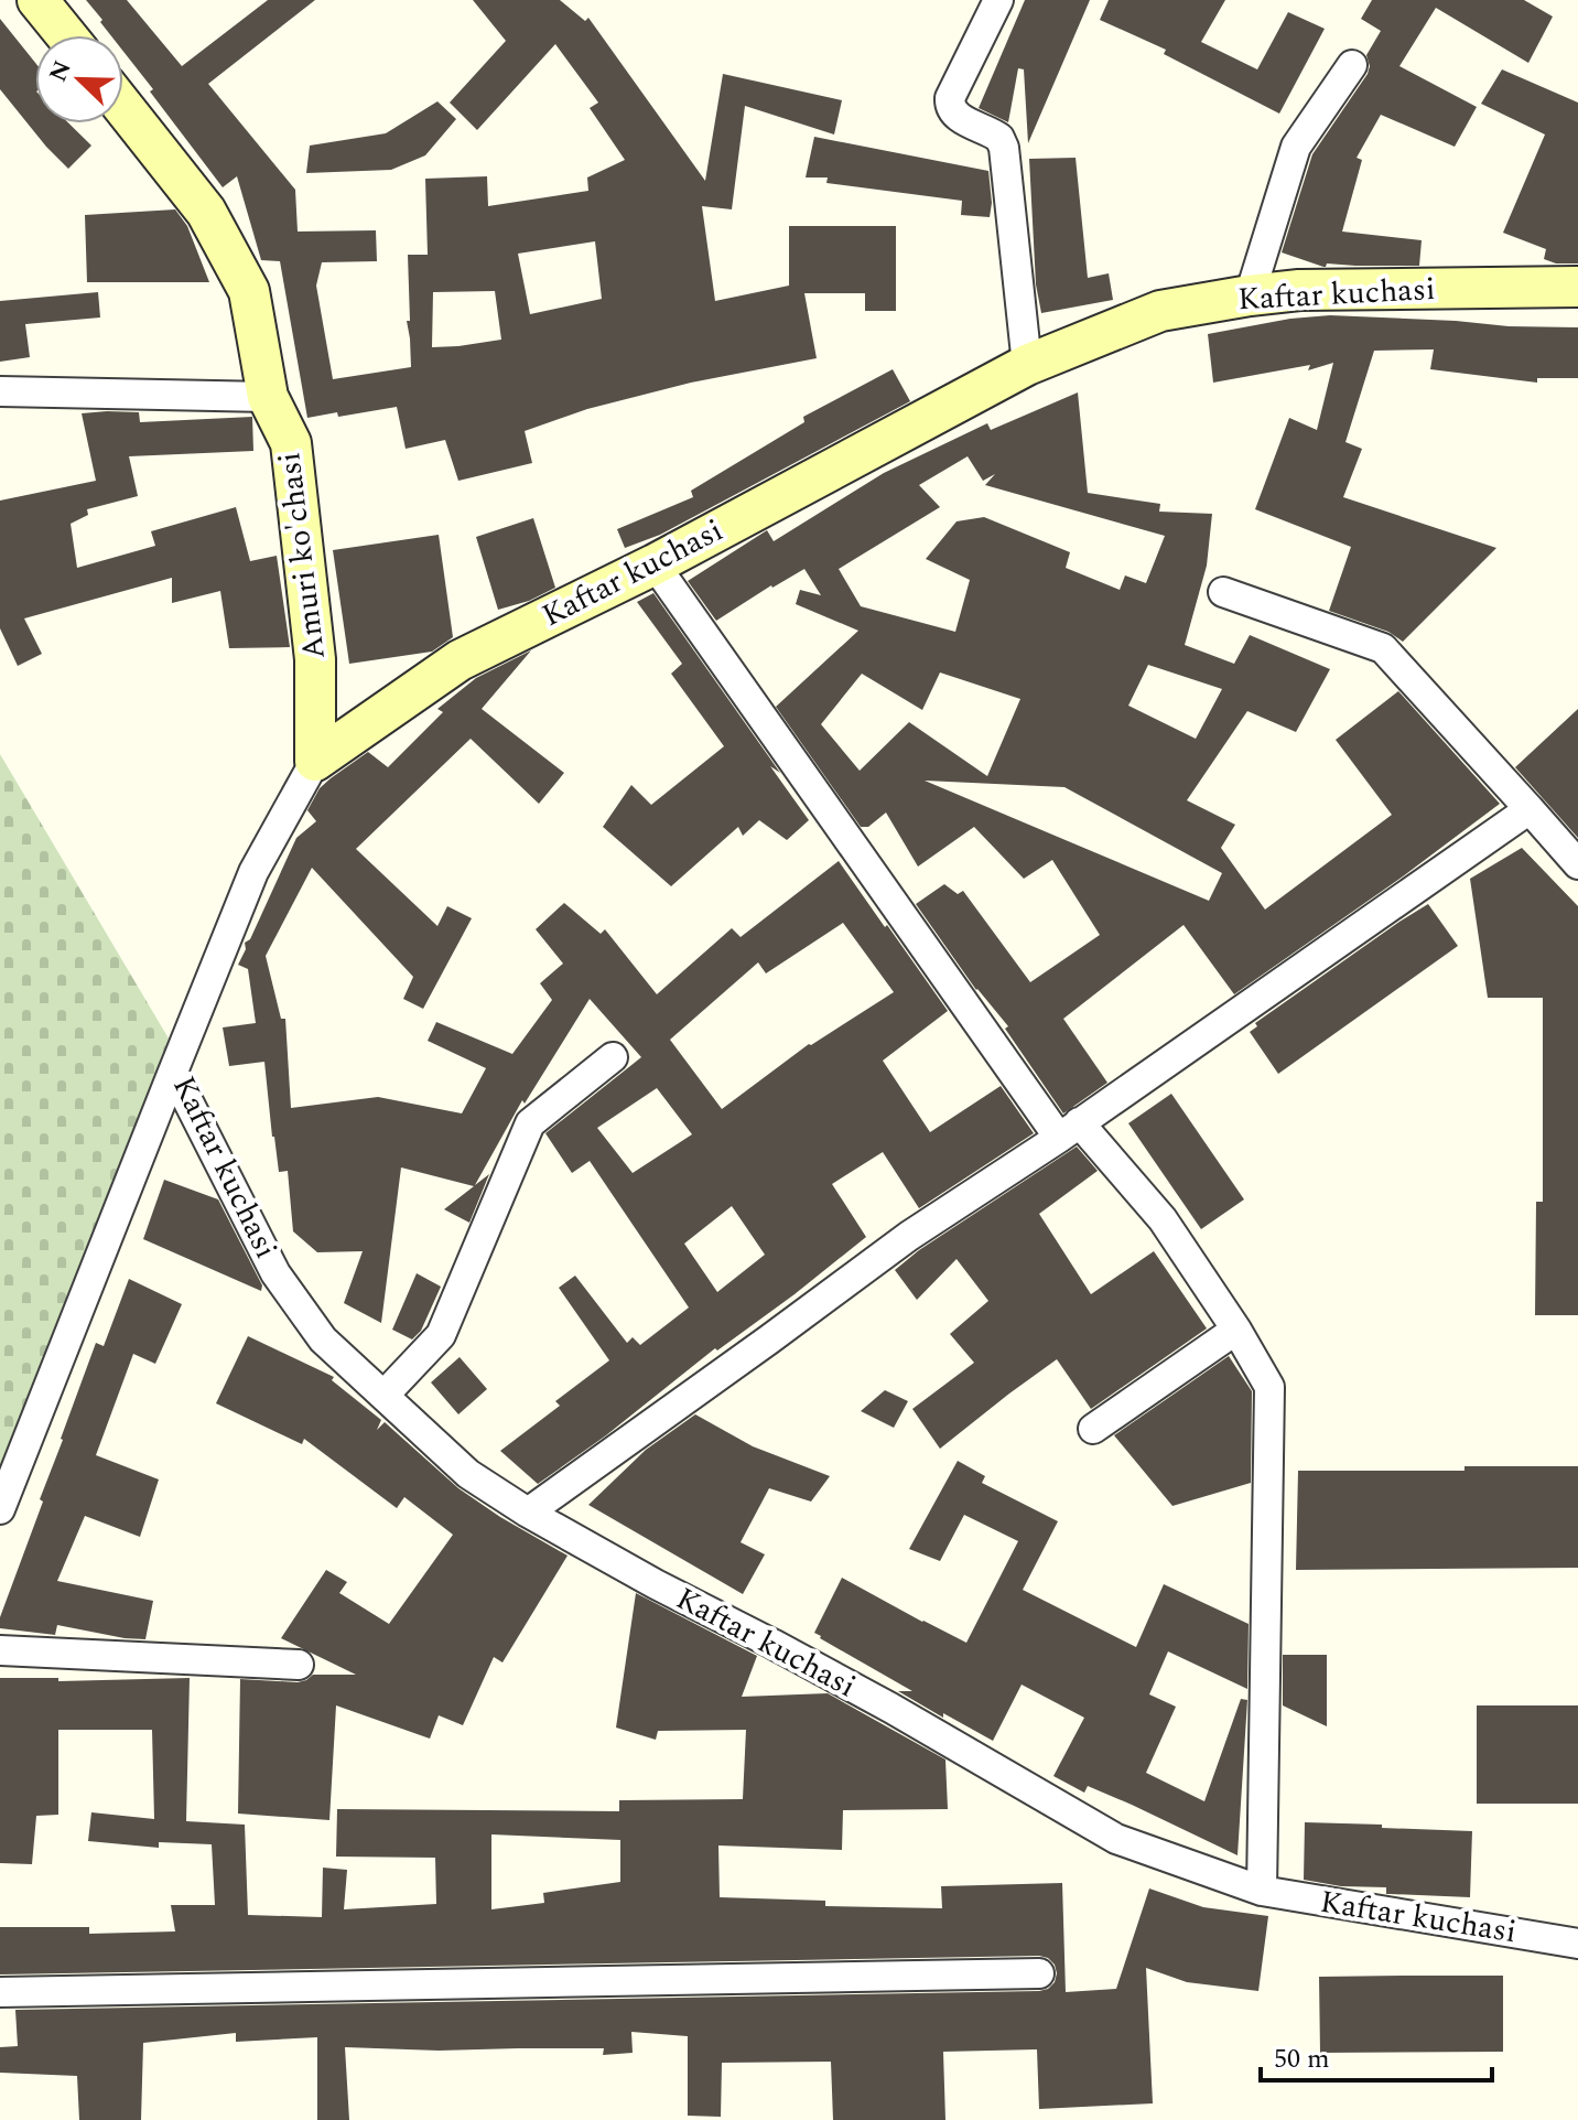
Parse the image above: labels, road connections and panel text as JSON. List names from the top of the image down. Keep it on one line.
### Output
{"streets":{"street":["Kaftar kuchasi","Amuri ko'chasi"]},"crossings":[["Kaftar kuchasi","Amuri ko'chasi"]],"scale_bar":"50 m","north":"top left"}
